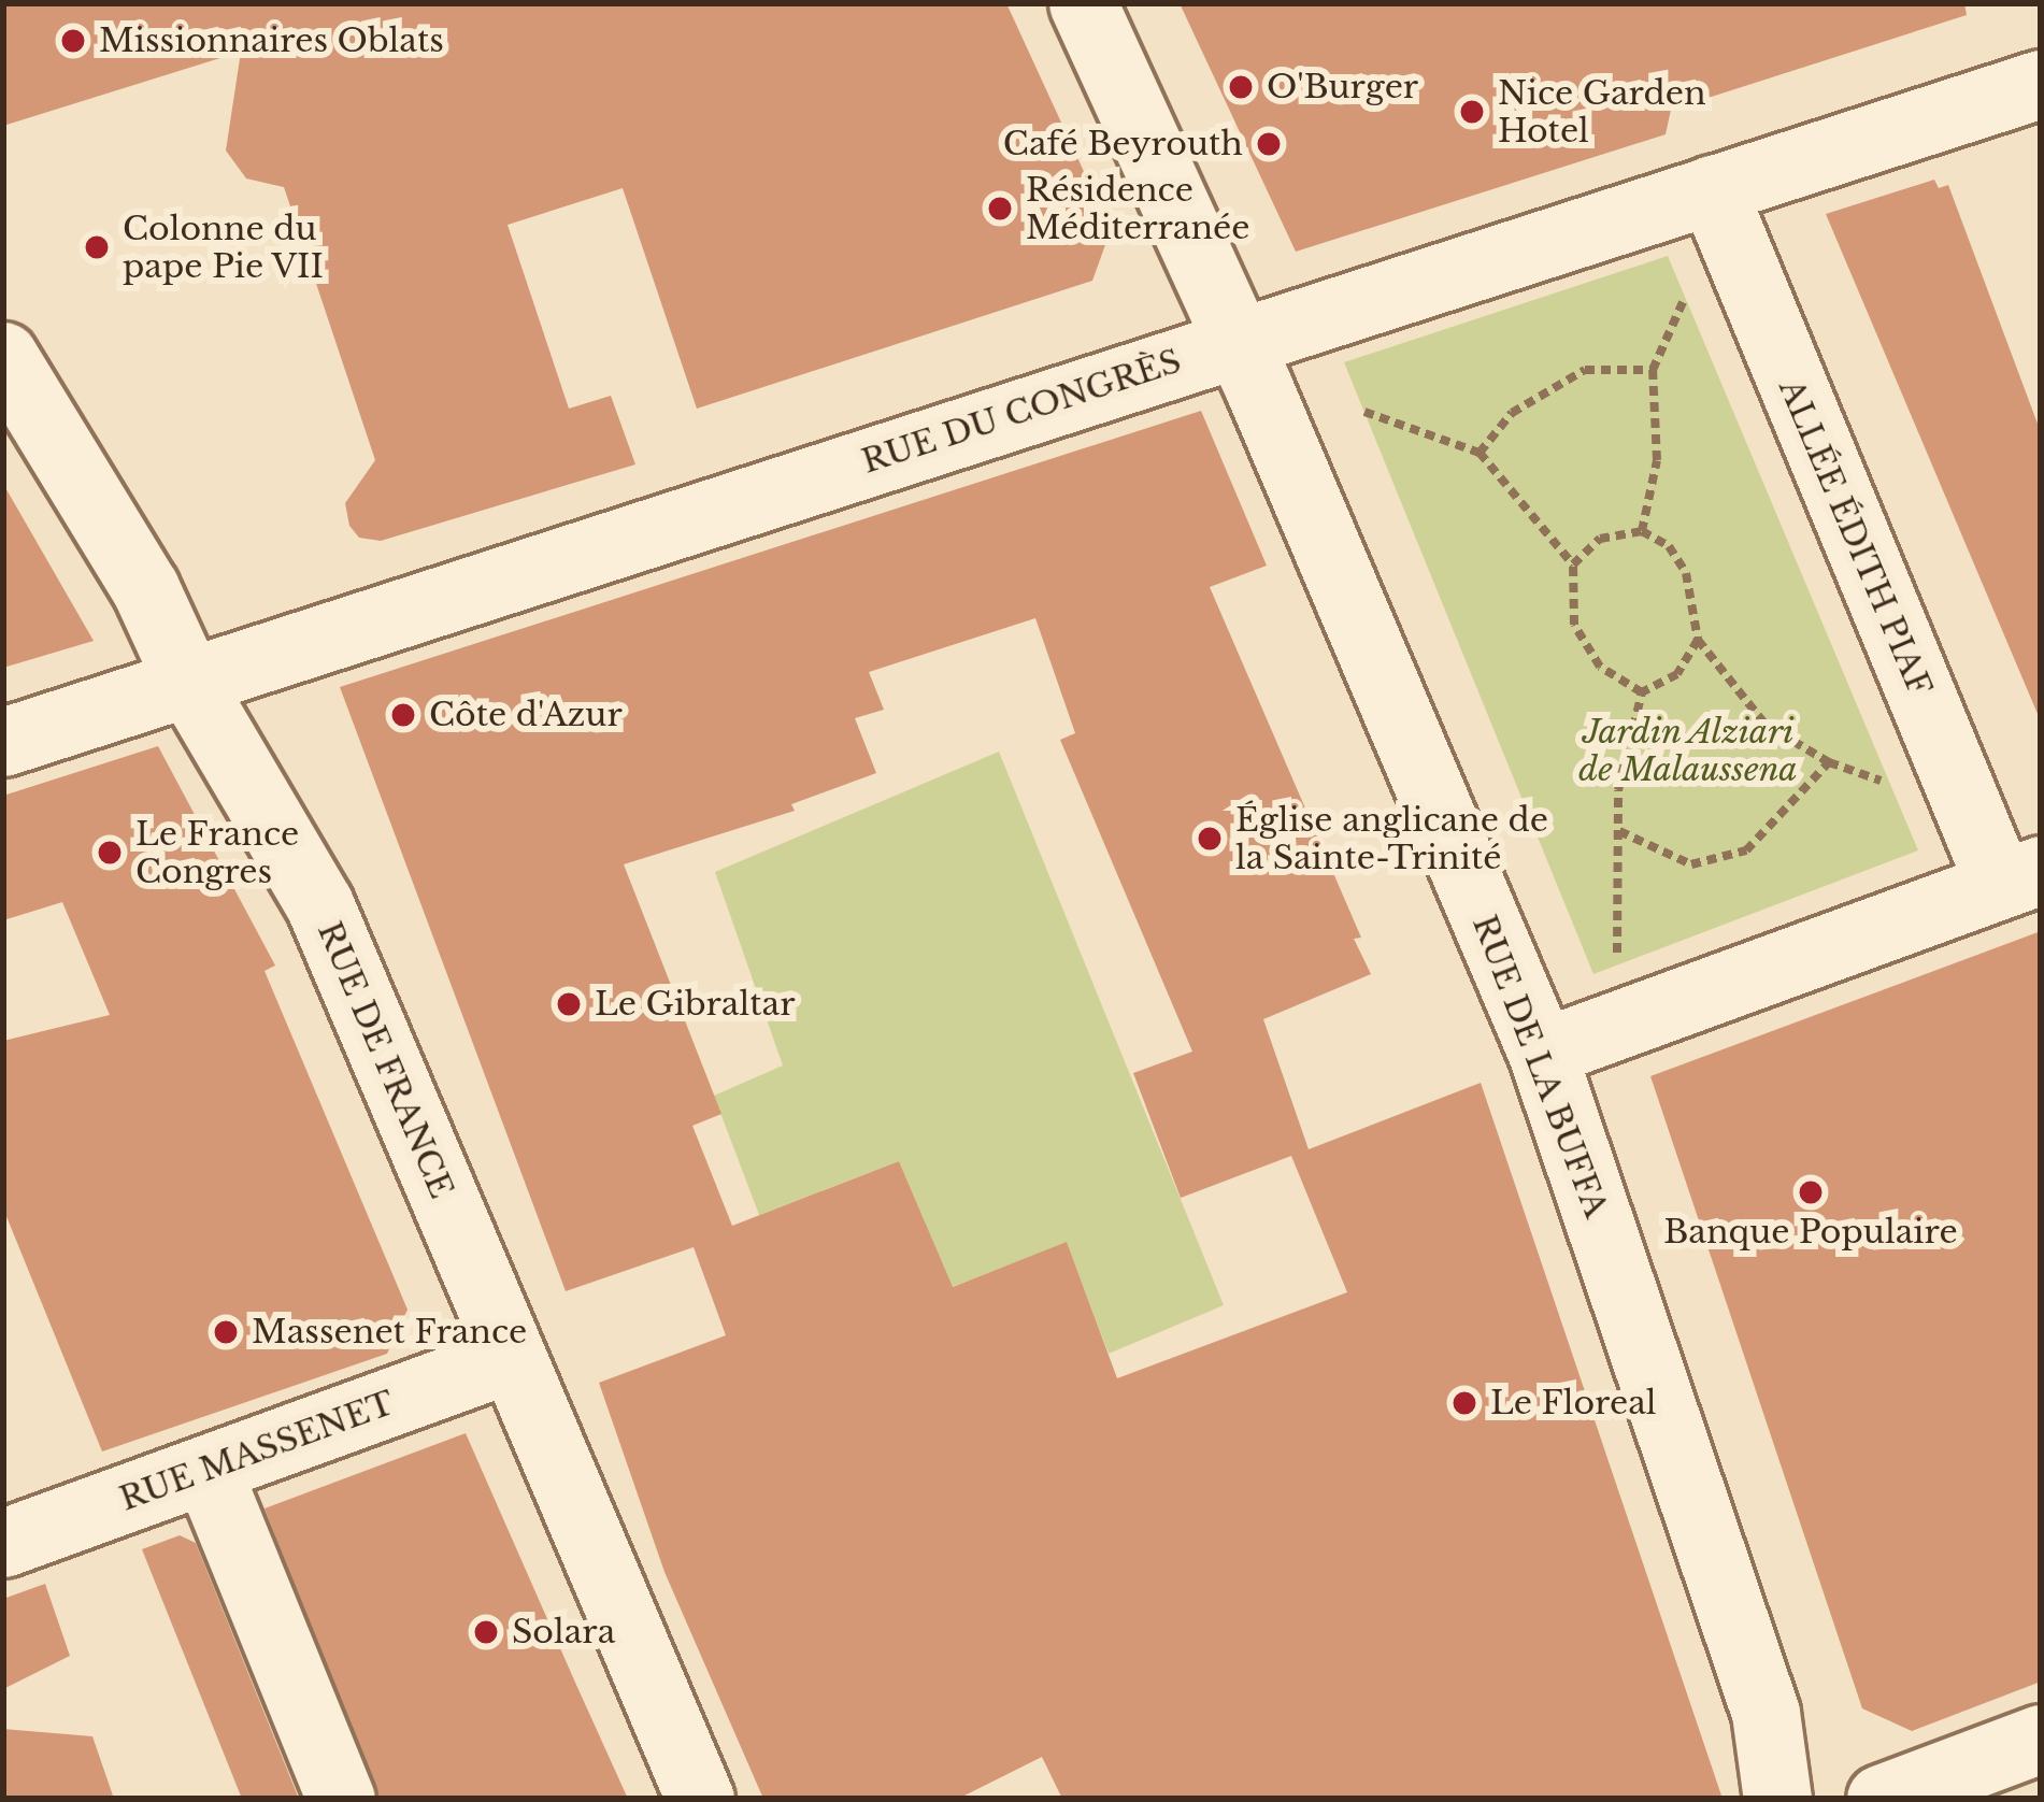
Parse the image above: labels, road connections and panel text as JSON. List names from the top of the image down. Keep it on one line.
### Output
{"streets":{"street":["RUE DU CONGRÈS","ALLÉE ÉDITH PIAF","RUE DE FRANCE","RUE DE LA BUFFA","RUE MASSENET"]},"crossings":[["RUE DU CONGRÈS","ALLÉE ÉDITH PIAF"],["RUE DU CONGRÈS","RUE DE FRANCE"],["RUE DU CONGRÈS","RUE DE LA BUFFA"],["RUE DE FRANCE","RUE MASSENET"]],"parks":["Jardin Alziari de Malaussena"],"places":["Missionnaires Oblats","O'Burger","Nice Garden Hotel","Café Beyrouth","Résidence Méditerranée","Colonne du pape Pie VII","Côte d'Azur","Église anglicane de la Sainte-Trinité","Le France Congres","Le Gibraltar","Banque Populaire","Massenet France","Le Floreal","Solara"]}
